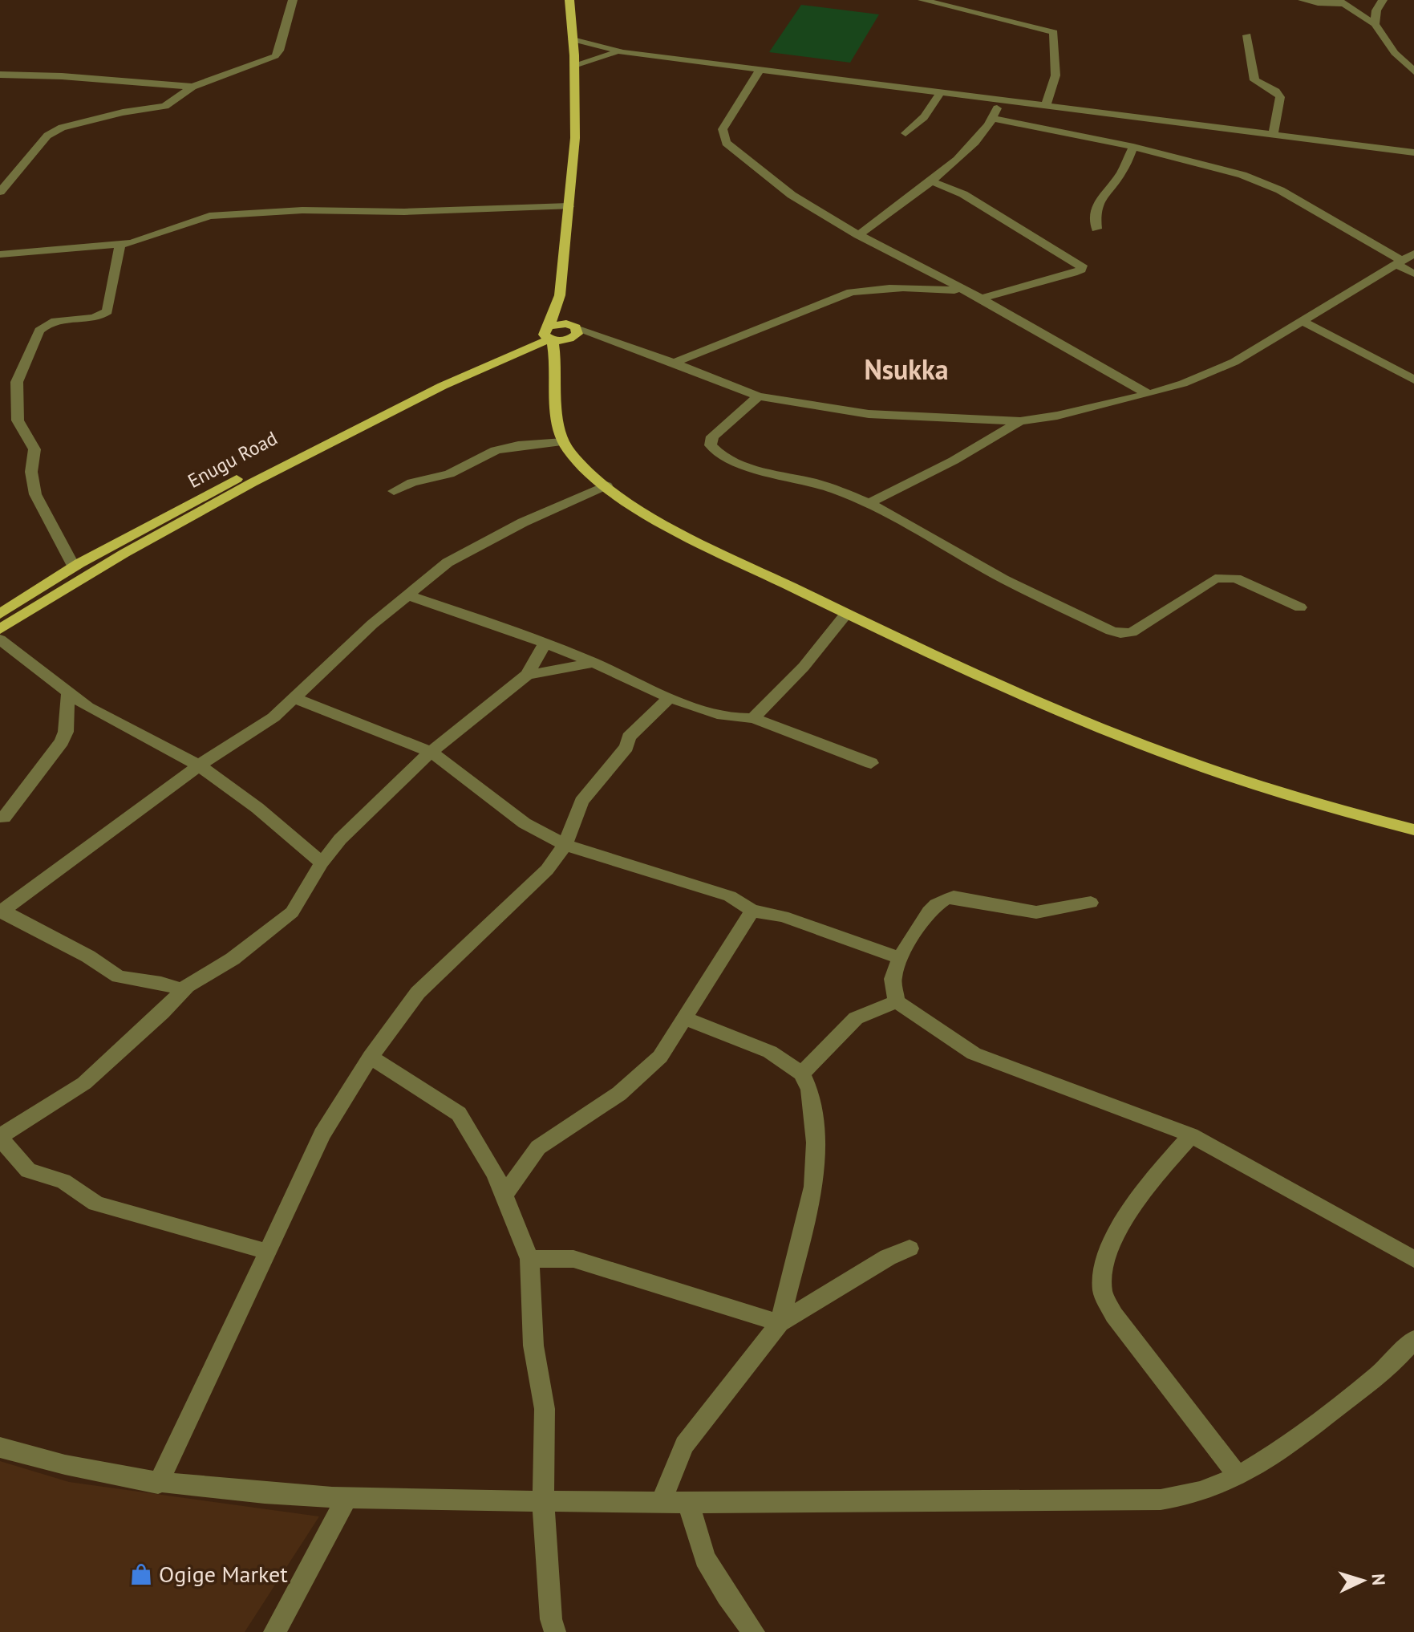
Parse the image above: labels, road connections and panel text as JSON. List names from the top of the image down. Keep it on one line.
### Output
{"streets":{"main road":["Enugu Road"]},"districts":["Nsukka"],"places":{"shop":["Ogige Market"]},"north":"right"}
